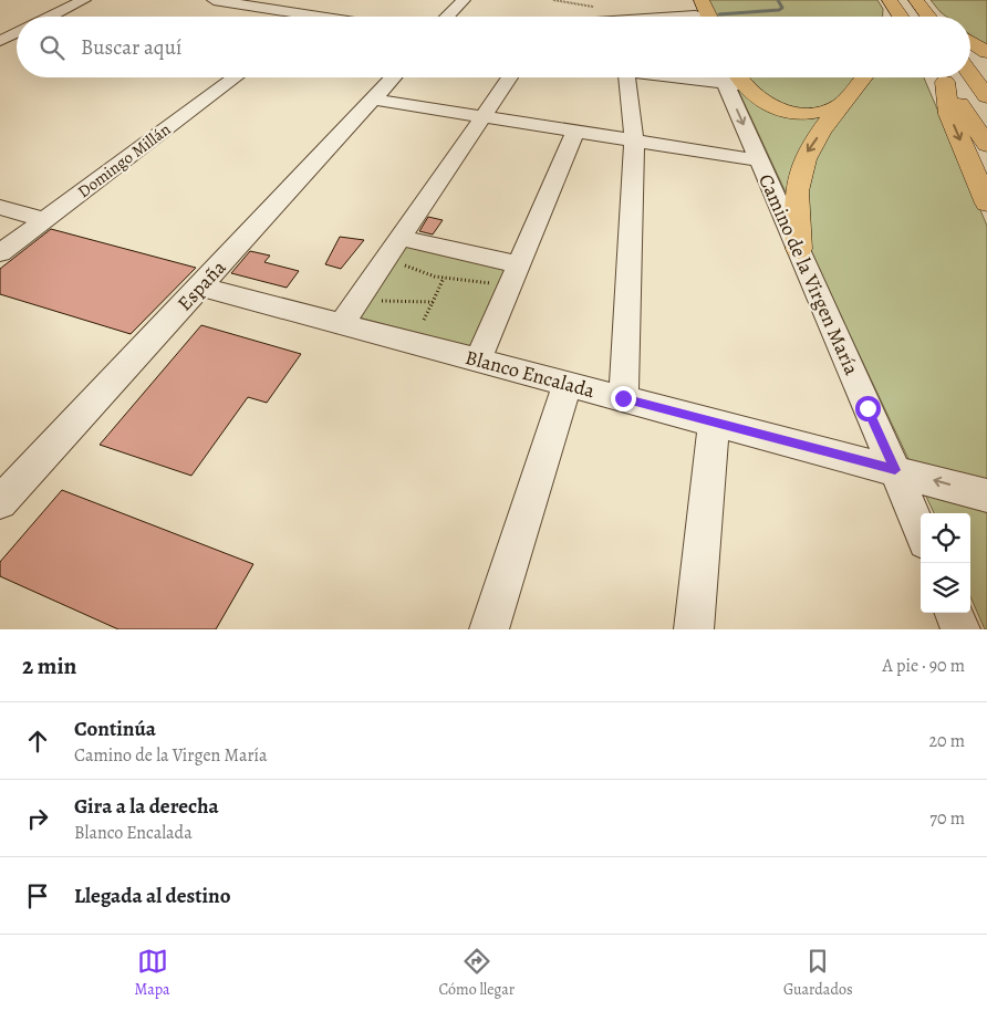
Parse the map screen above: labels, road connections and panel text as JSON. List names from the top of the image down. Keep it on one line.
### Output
{"streets":{"street":["Domingo Millán","Camino de la Virgen María","España","Blanco Encalada"]},"crossings":[["Camino de la Virgen María","Blanco Encalada"],["España","Blanco Encalada"]],"page":{"search":"Buscar aquí","heading":["2 min","A pie · 90 m"],"list":[["Continúa","Camino de la Virgen María","20 m"],["Gira a la derecha","Blanco Encalada","70 m"],"Llegada al destino"],"nav":["Mapa","Cómo llegar","Guardados"]}}
